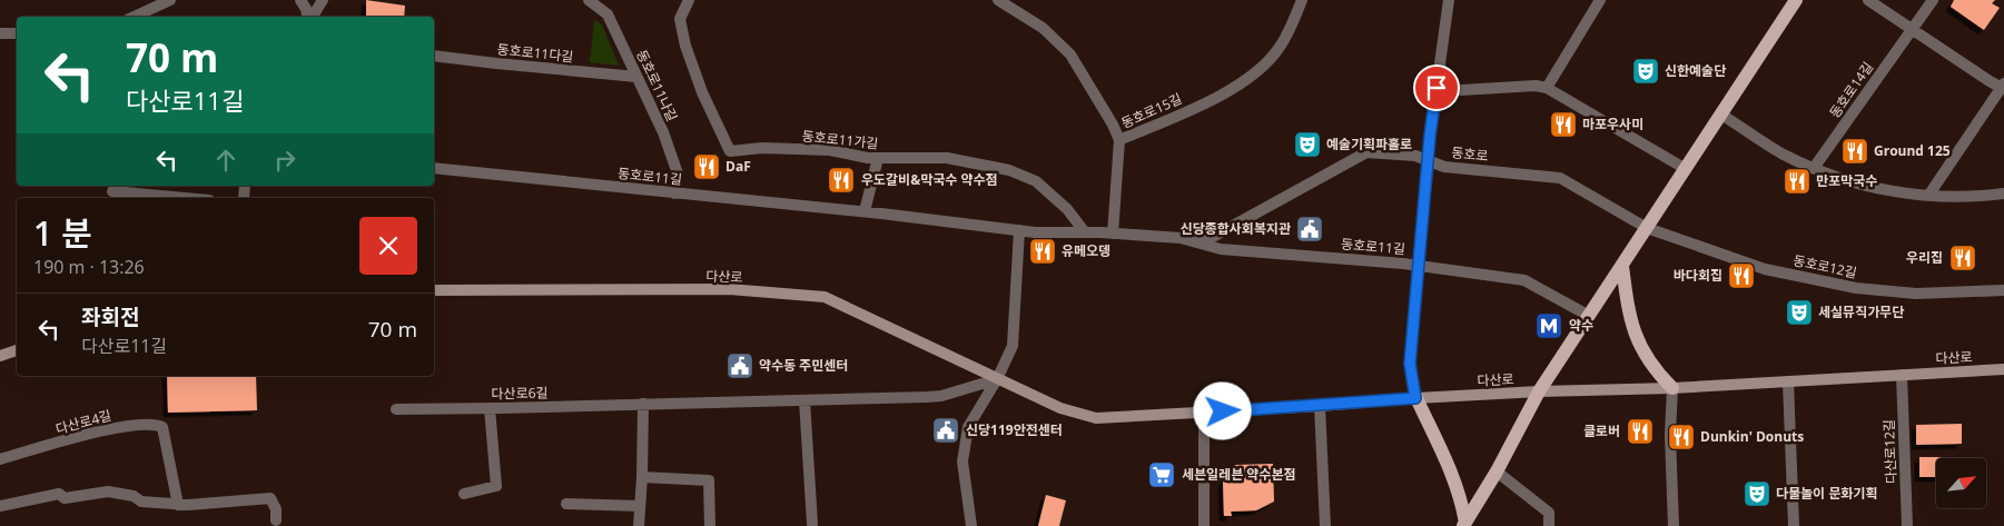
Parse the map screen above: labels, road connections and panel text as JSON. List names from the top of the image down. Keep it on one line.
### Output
{"streets":{"main road":["다산로"],"street":["동호로11다길","동호로11나길","동호로14길","동호로15길","동호로11가길","동호로","동호로11길","동호로12길","다산로6길","다산로4길","다산로12길"]},"crossings":[["동호로11다길","동호로11나길"],["동호로11나길","동호로11길"],["동호로11가길","동호로11길"],["동호로","동호로11길"],["동호로","동호로12길"],["다산로","다산로6길"],["다산로","다산로12길"]],"places":{"theatre":["신한예술단","예술기획파홀로","세실뮤직가무단","다물놀이 문화기획"],"restaurant":["마포우사미","Ground 125","DaF","우도갈비&막국수 약수점","만포막국수","유메오뎅","우리집","바다회집","클로버","Dunkin' Donuts"],"public building":["신당종합사회복지관","약수동 주민센터","신당119안전센터"],"metro station":["약수"],"supermarket":["세븐일레븐 약수본점"]},"north":"top right","page":{"turn":["70 m","다산로11길"],"heading":["1 분","190 m · 13:26"],"list":[{"name":"좌회전","note":"다산로11길","value":"70 m"}]}}
